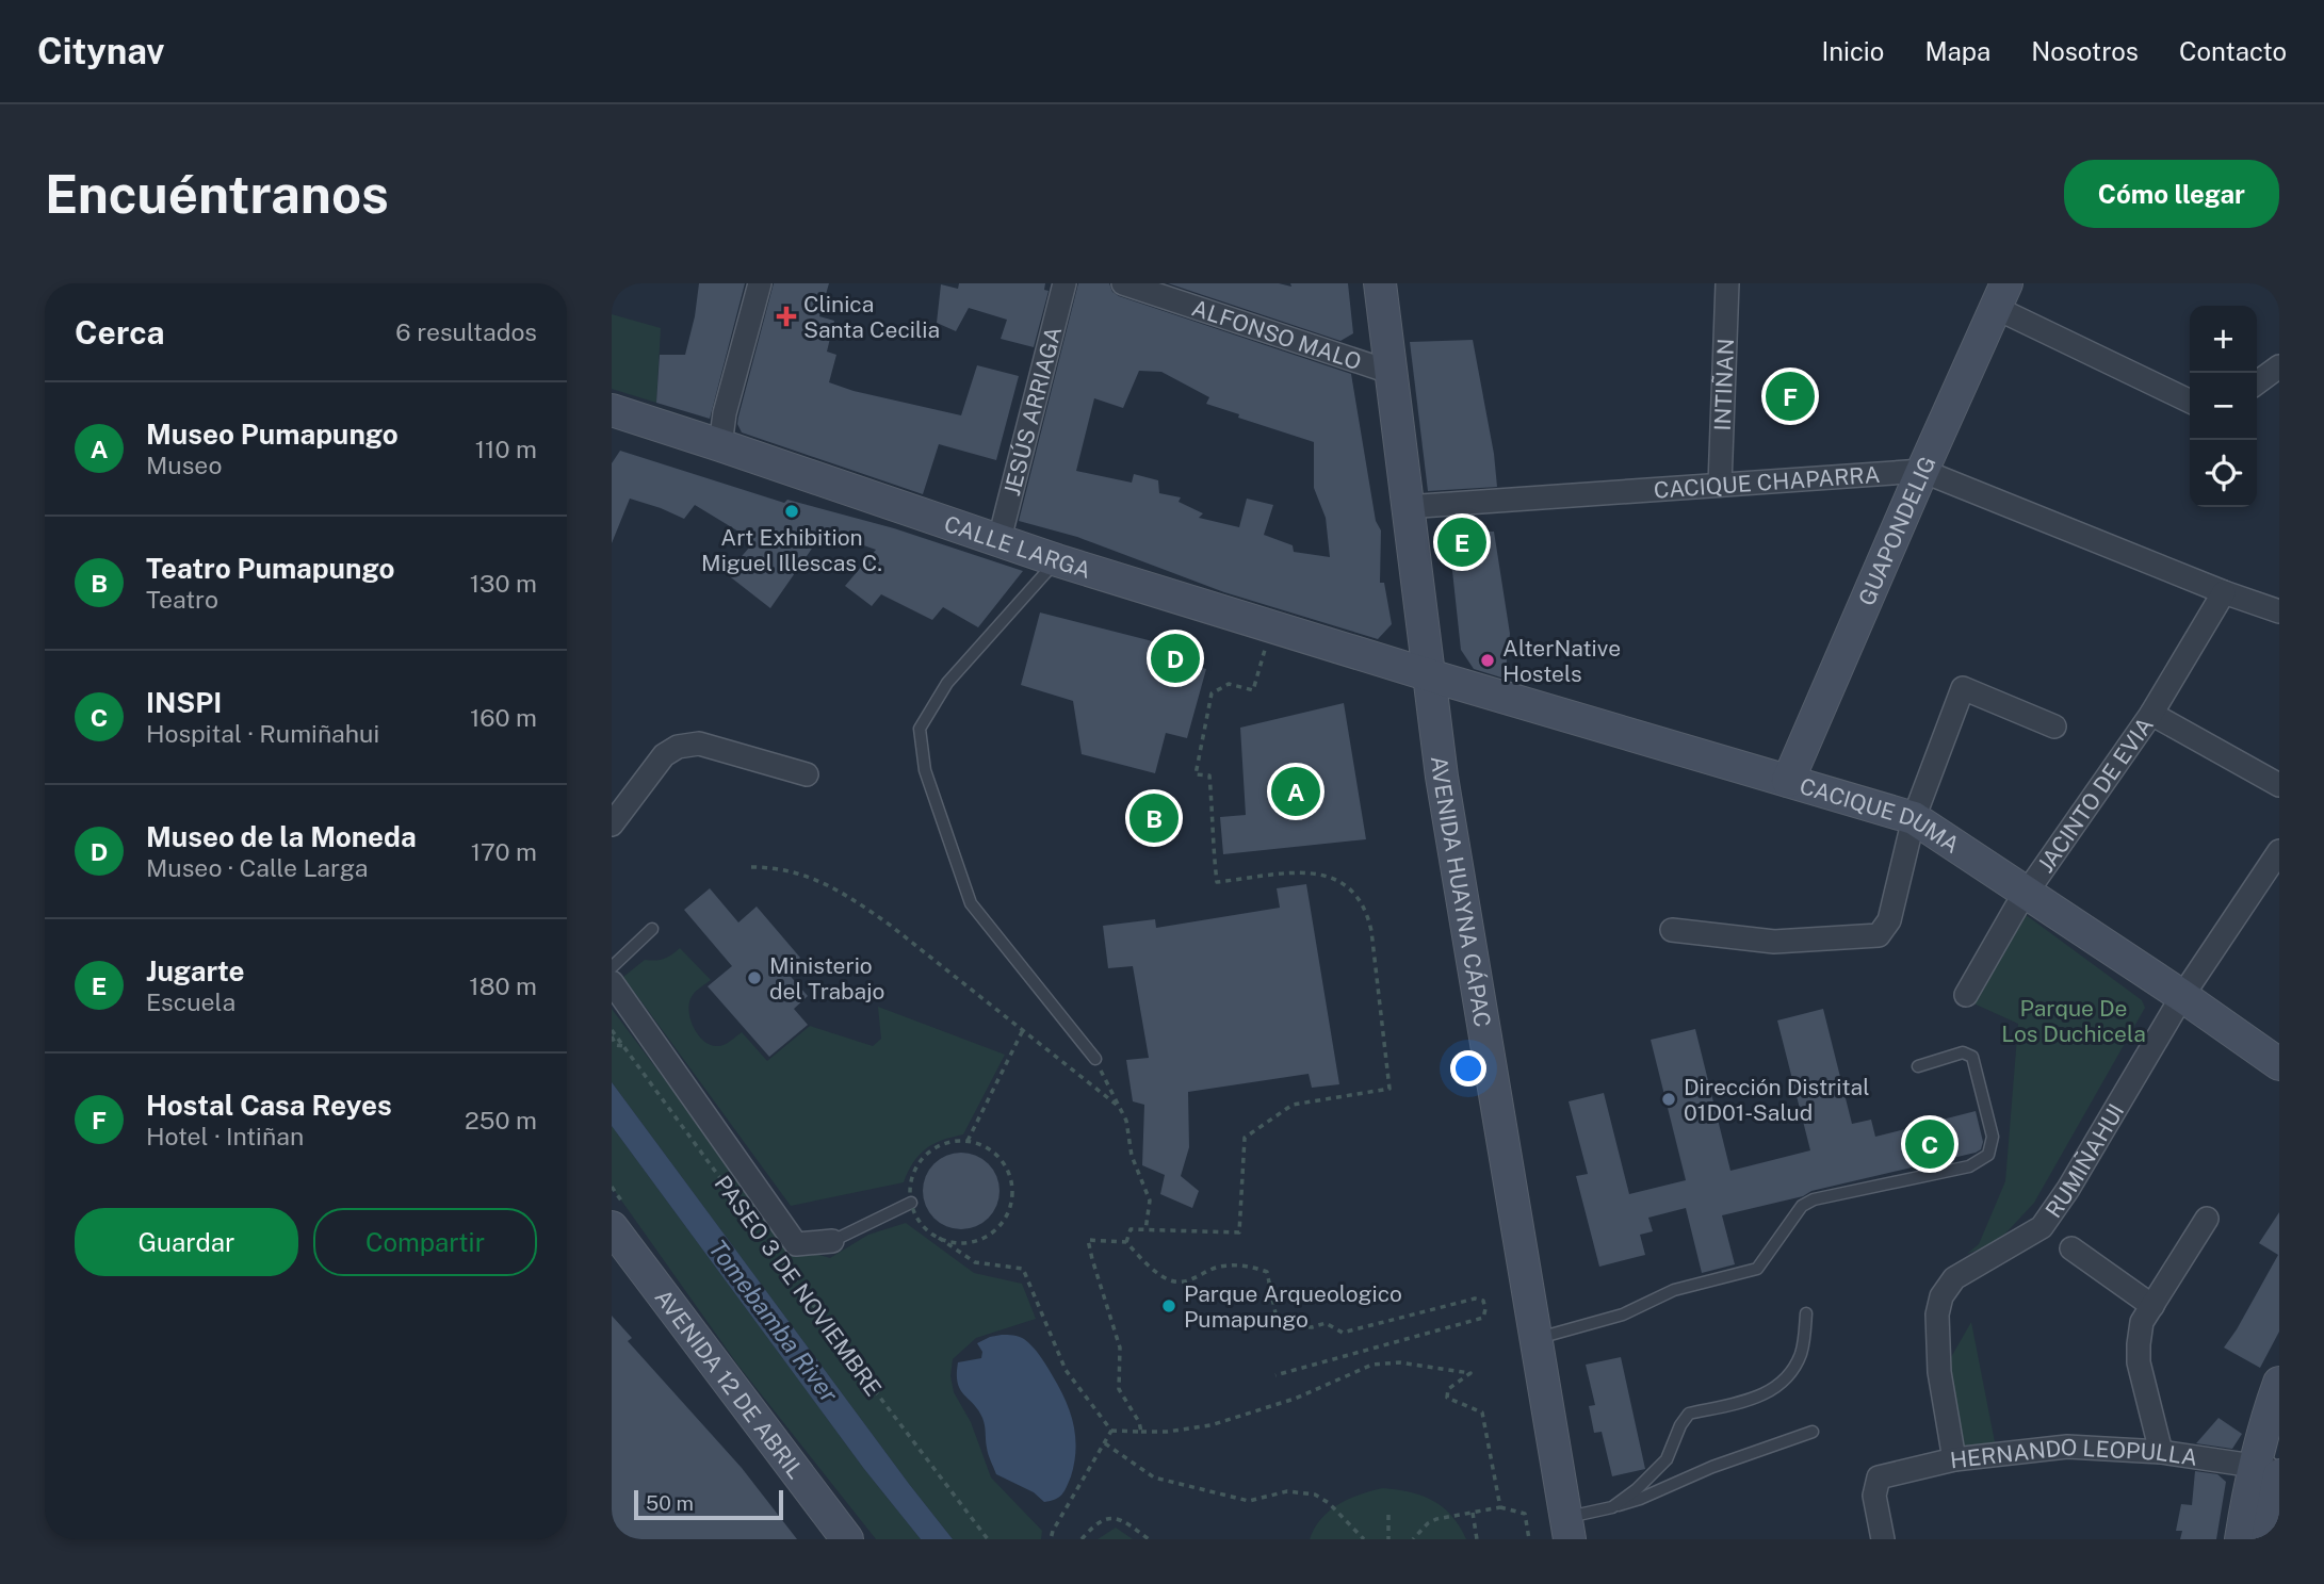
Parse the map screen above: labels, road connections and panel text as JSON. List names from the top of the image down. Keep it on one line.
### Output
{"streets":{"street":["ALFONSO MALO","INTIÑAN","JESÚS ARRIAGA","CACIQUE CHAPARRA","GUAPONDELIG","CALLE LARGA","JACINTO DE EVIA","CACIQUE DUMA","AVENIDA HUAYNA CÁPAC","RUMIÑAHUI","PASEO 3 DE NOVIEMBRE","AVENIDA 12 DE ABRIL","HERNANDO LEOPULLA"]},"crossings":[["ALFONSO MALO","AVENIDA HUAYNA CÁPAC"],["INTIÑAN","CACIQUE CHAPARRA"],["JESÚS ARRIAGA","CALLE LARGA"],["CACIQUE CHAPARRA","GUAPONDELIG"],["CACIQUE CHAPARRA","JACINTO DE EVIA"],["CACIQUE CHAPARRA","AVENIDA HUAYNA CÁPAC"],["GUAPONDELIG","CACIQUE DUMA"],["CALLE LARGA","CACIQUE DUMA"],["CALLE LARGA","AVENIDA HUAYNA CÁPAC"],["JACINTO DE EVIA","CACIQUE DUMA"],["CACIQUE DUMA","AVENIDA HUAYNA CÁPAC"],["CACIQUE DUMA","RUMIÑAHUI"],["RUMIÑAHUI","HERNANDO LEOPULLA"]],"water":["Tomebamba River"],"parks":["Parque De Los Duchicela"],"places":{"health":["Clinica Santa Cecilia"],"other":["Art Exhibition Miguel Illescas C.","AlterNative Hostels","Ministerio del Trabajo","Dirección Distrital 01D01-Salud","Parque Arqueologico Pumapungo"]},"scale_bar":"50 m","page":{"header":"Citynav","nav":["Inicio","Mapa","Nosotros","Contacto"],"buttons":["Cómo llegar",["Guardar","Compartir"]],"title":"Encuéntranos","heading":["Cerca","6 resultados"],"map_buttons":["+","−"],"pins":["F","E","D","A","B","C"],"list":[{"mark":"A","name":"Museo Pumapungo","note":"Museo","value":"110 m"},{"mark":"B","name":"Teatro Pumapungo","note":"Teatro","value":"130 m"},{"mark":"C","name":"INSPI","note":"Hospital · Rumiñahui","value":"160 m"},{"mark":"D","name":"Museo de la Moneda","note":"Museo · Calle Larga","value":"170 m"},{"mark":"E","name":"Jugarte","note":"Escuela","value":"180 m"},{"mark":"F","name":"Hostal Casa Reyes","note":"Hotel · Intiñan","value":"250 m"}],"scale":"50 m"}}
